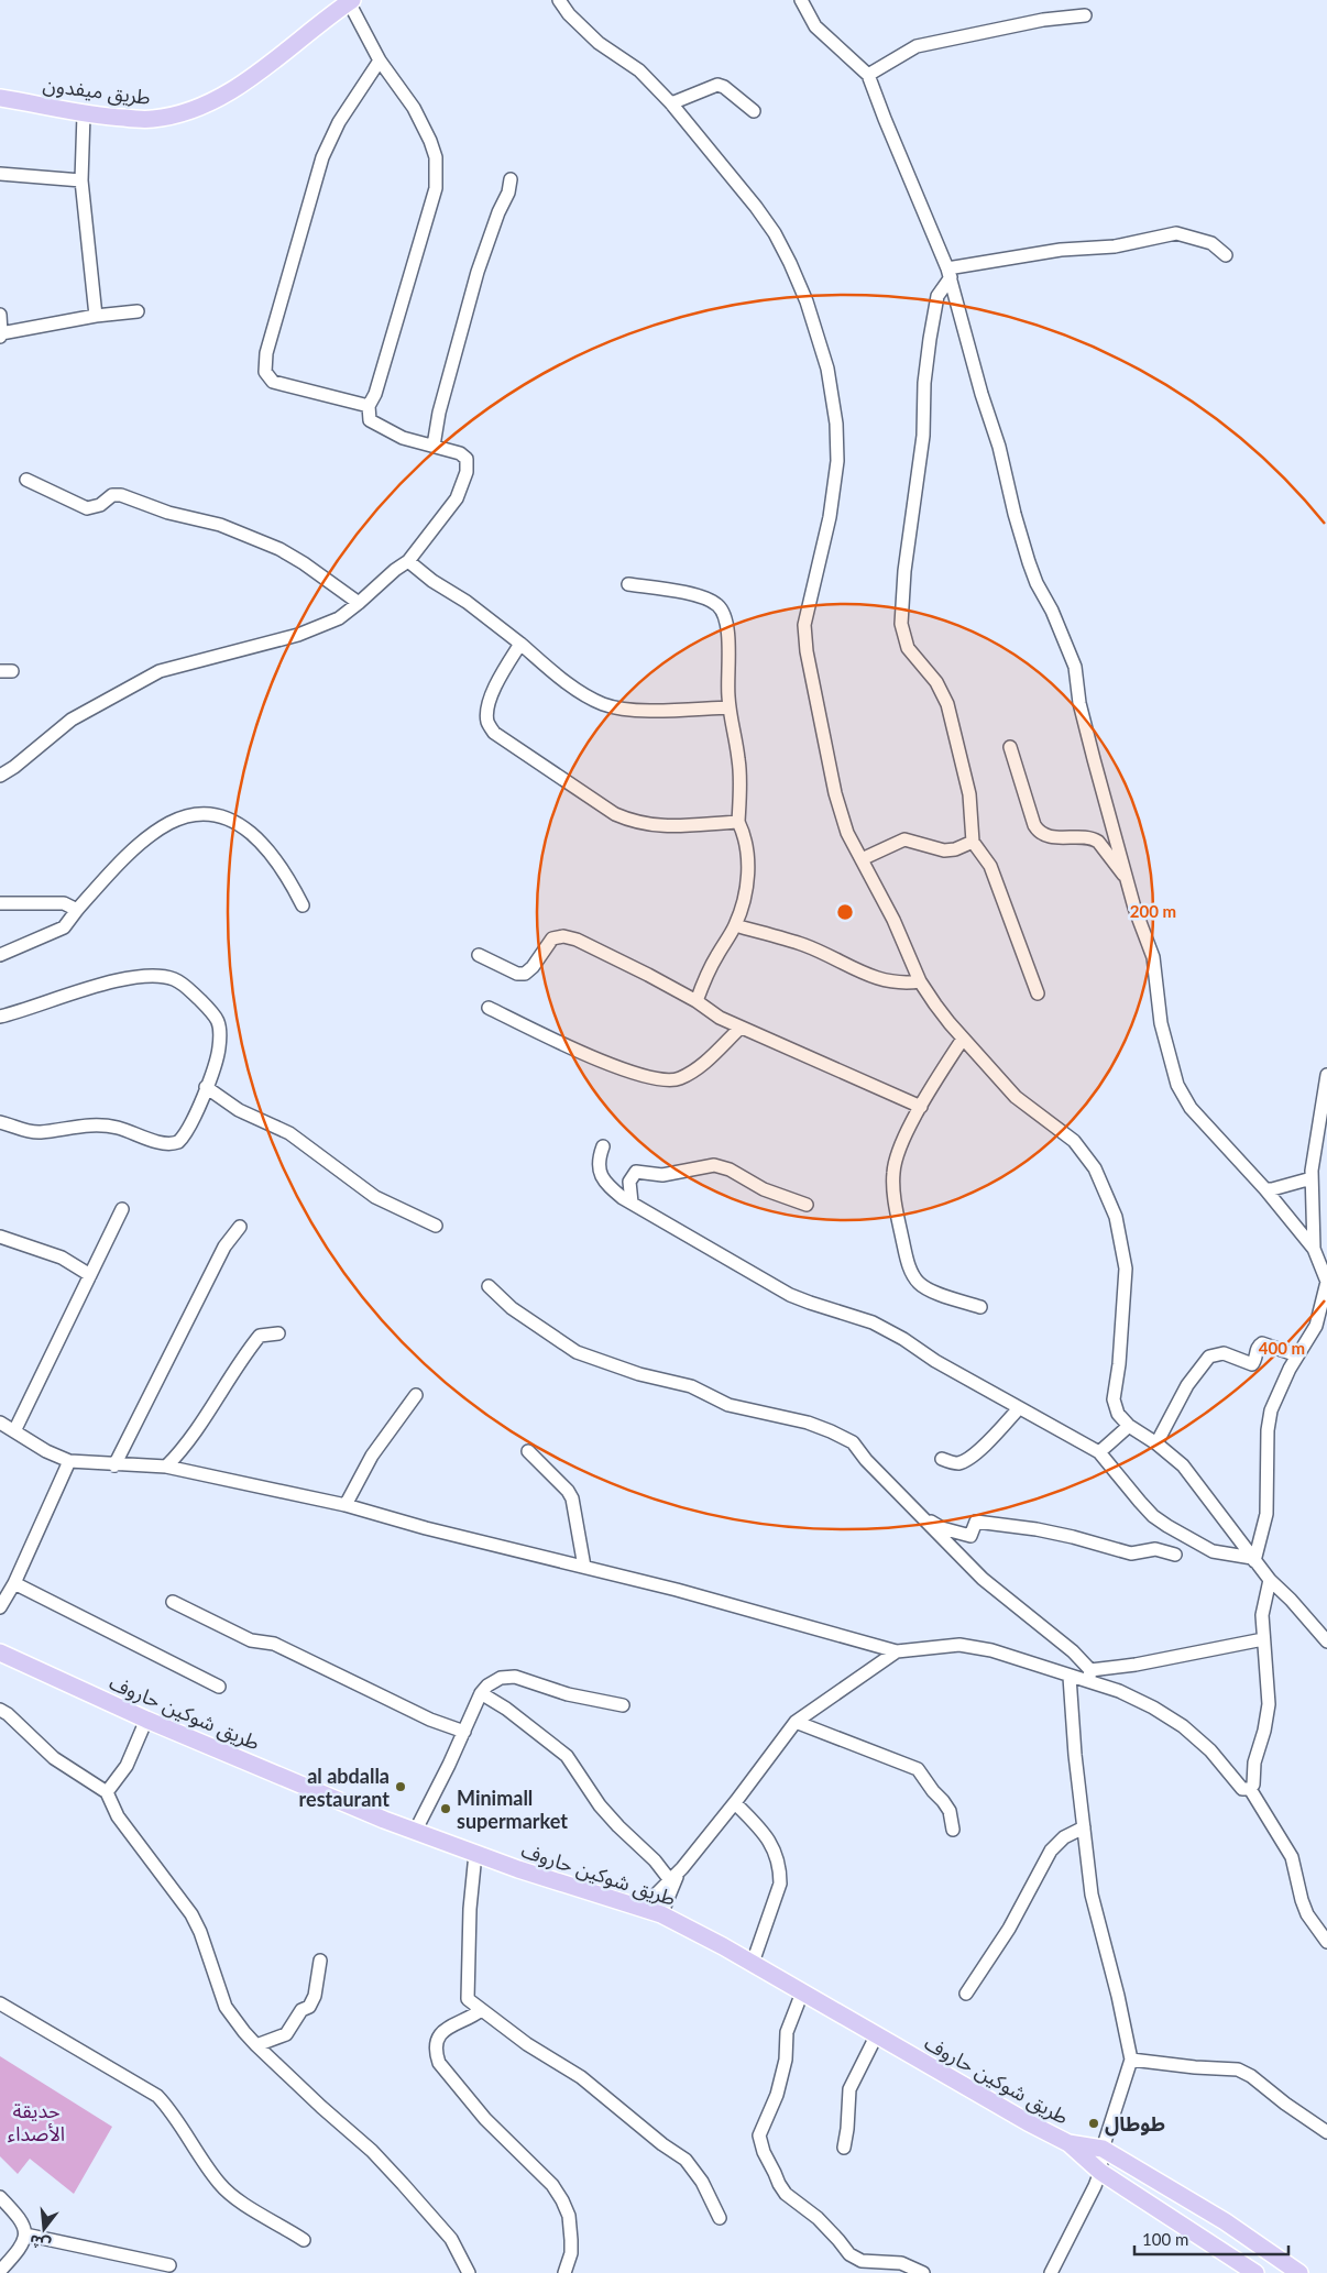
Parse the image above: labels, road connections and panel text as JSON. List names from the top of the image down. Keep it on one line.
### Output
{"streets":{"main road":["طريق ميفدون","طريق شوكين حاروف"]},"parks":["حديقة الأصداء"],"places":["al abdalla restaurant","Minimall supermarket","طوطال"],"scale_bar":"100 m","north":"bottom","rings":["200 m","400 m"]}
